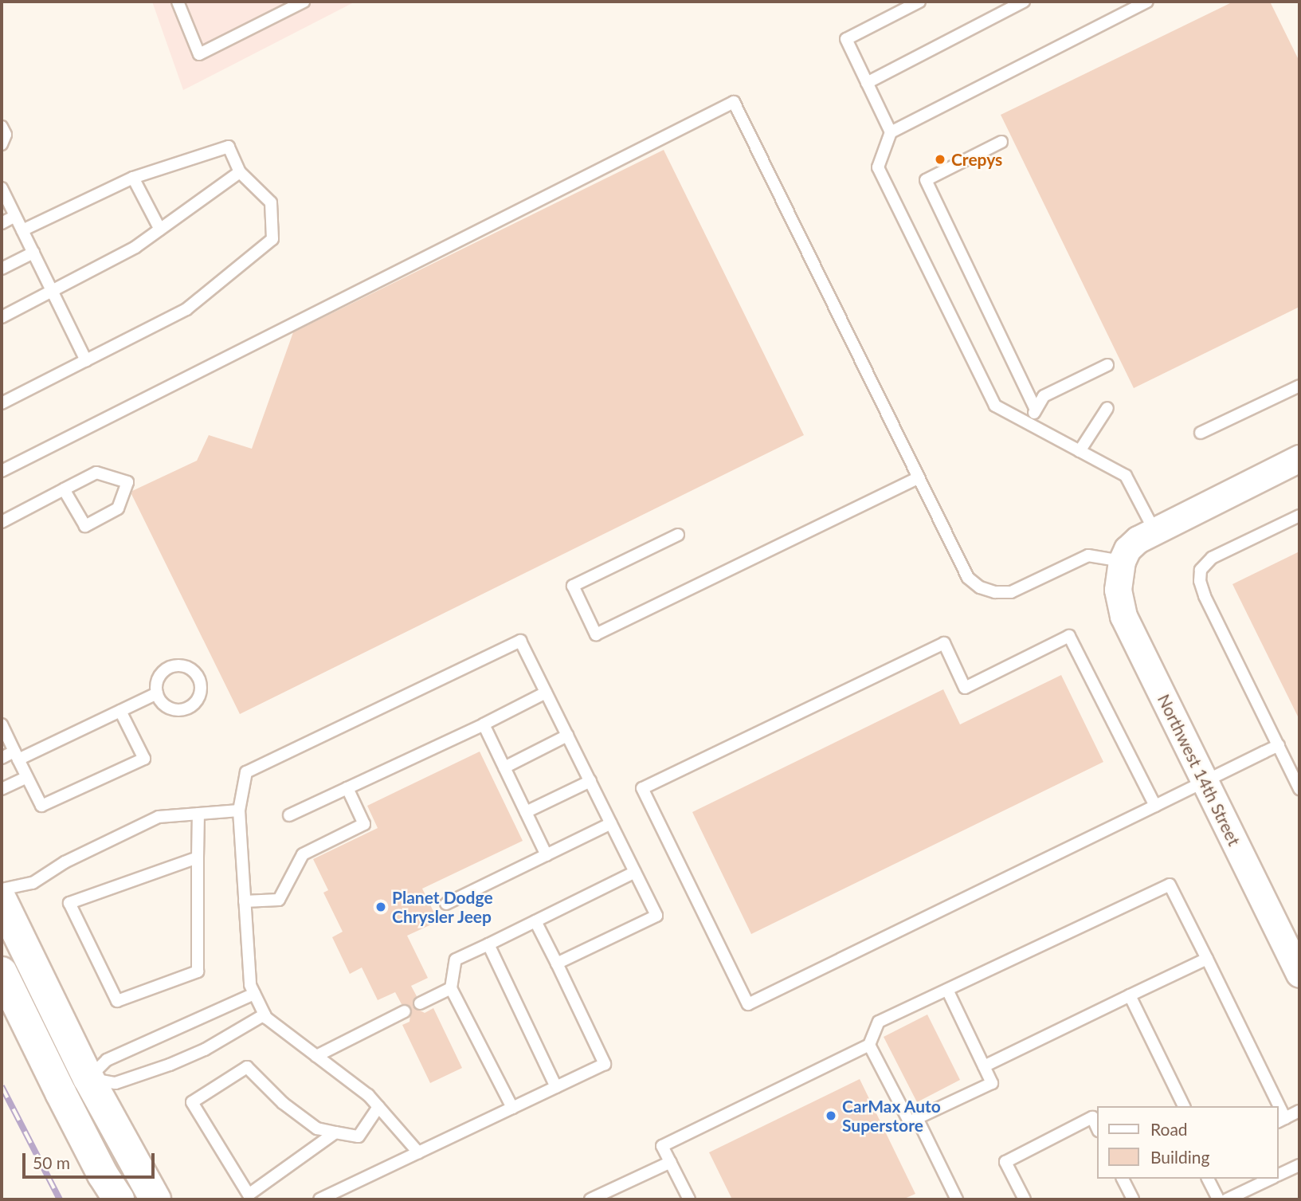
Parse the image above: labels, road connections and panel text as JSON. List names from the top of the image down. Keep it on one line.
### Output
{"streets":{"street":["Northwest 14th Street"]},"places":["Crepys","Planet Dodge Chrysler Jeep","CarMax Auto Superstore"],"legend":["Road","Building"],"scale_bar":"50 m"}
